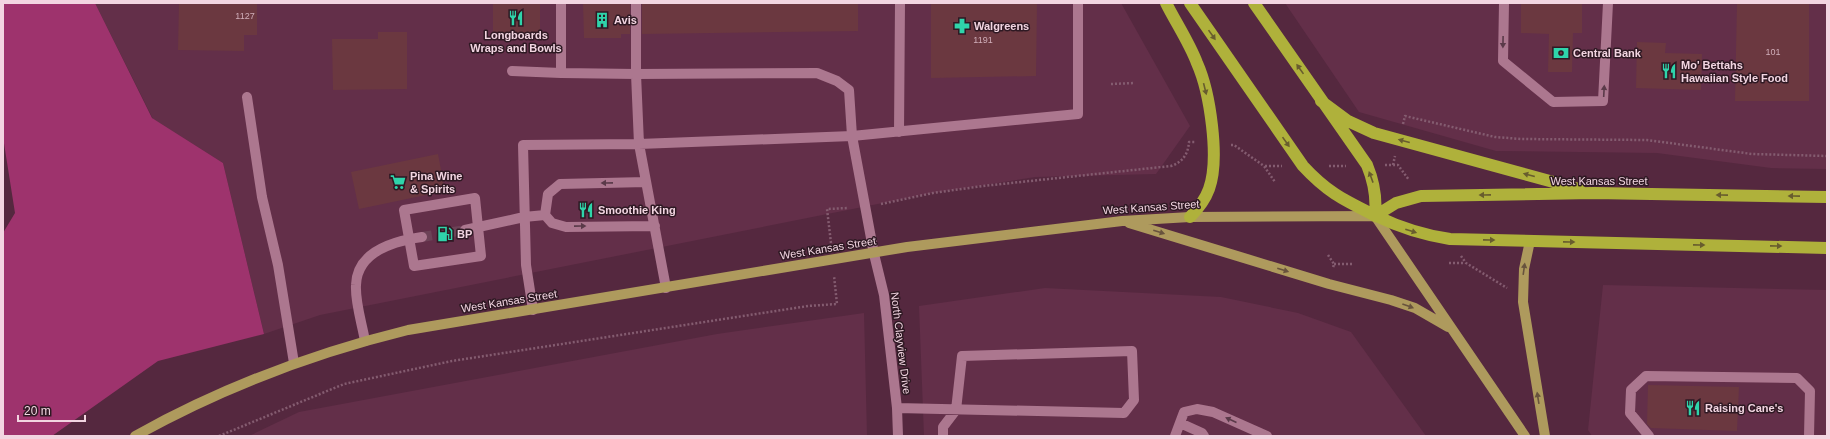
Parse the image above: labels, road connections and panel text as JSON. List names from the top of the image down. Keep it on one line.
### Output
{"streets":{"highway":["West Kansas Street"],"street":["North Clayview Drive"]},"crossings":[["West Kansas Street","North Clayview Drive"]],"places":{"restaurant":["Longboards Wraps and Bowls","Mo' Bettahs Hawaiian Style Food","Smoothie King","Raising Cane's"],"building":["Avis"],"pharmacy":["Walgreens"],"bank":["Central Bank"],"supermarket":["Pina Wine & Spirits"],"fuel station":["BP"]},"house_numbers":["1127","1191","101"],"scale_bar":"20 m"}
